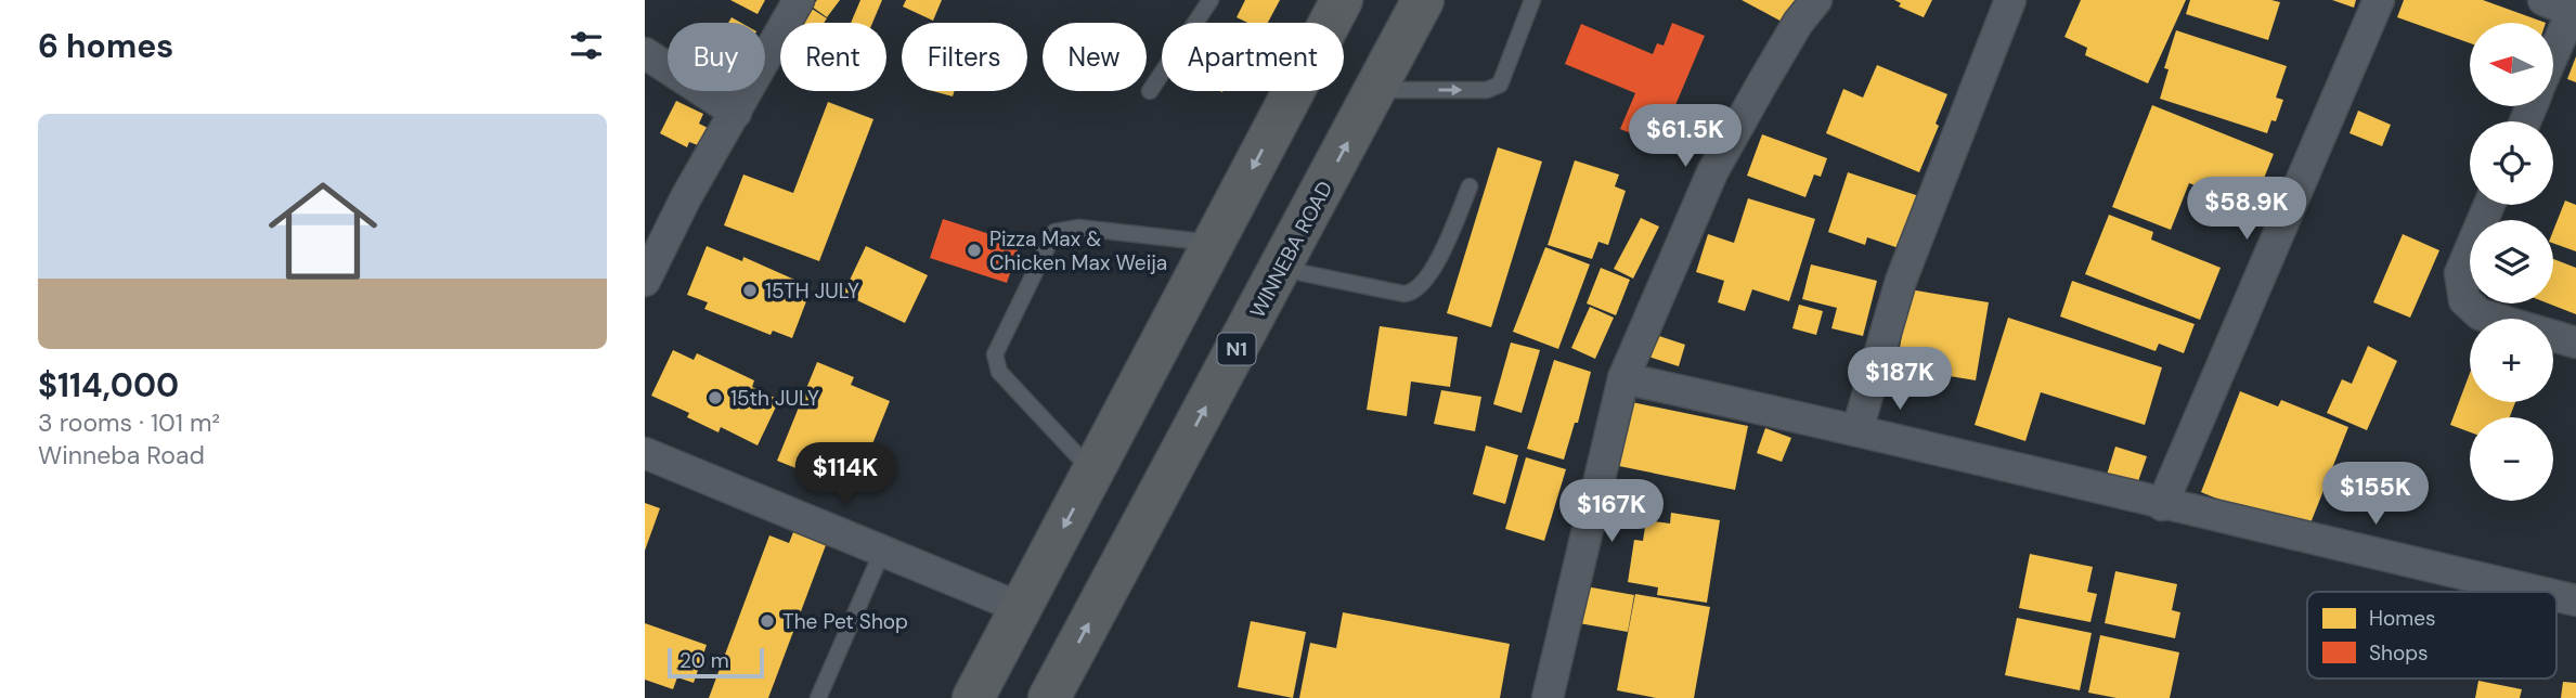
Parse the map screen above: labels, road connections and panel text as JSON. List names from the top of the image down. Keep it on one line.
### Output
{"streets":{"highway":["WINNEBA ROAD","N1"]},"places":["Pizza Max & Chicken Max Weija","15TH JULY","15th JULY","The Pet Shop"],"legend":["Homes","Shops"],"scale_bar":"20 m","north":"left","page":{"heading":"6 homes","map_buttons":["+","−"],"chip":["Buy","Rent","Filters","New","Apartment"],"list":[{"name":"$114,000","note":"3 rooms · 101 m² · Winneba Road"}],"price":["$61.5K","$58.9K","$187K","$114K","$155K","$167K"],"scale":"20 m"}}
